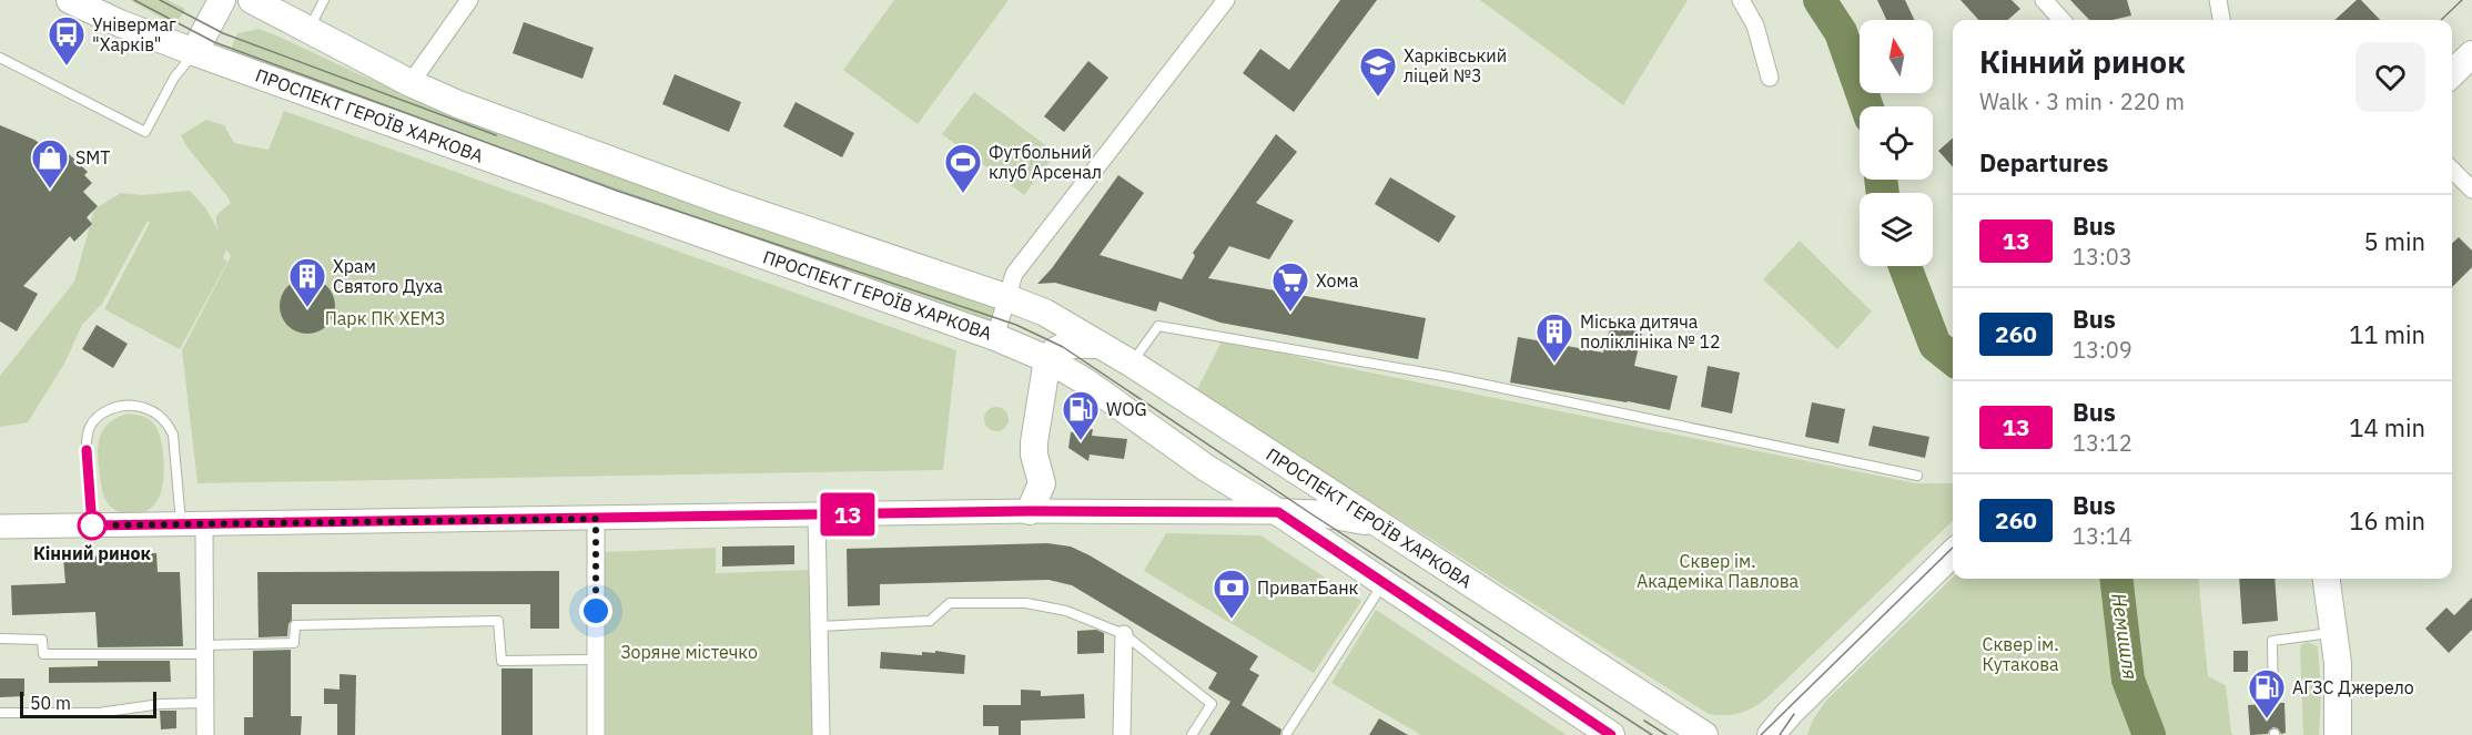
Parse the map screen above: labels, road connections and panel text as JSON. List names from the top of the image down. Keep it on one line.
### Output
{"streets":{"main road":["ПРОСПЕКТ ГЕРОЇВ ХАРКОВА"]},"water":["Немишля"],"parks":["Парк ПК ХЕМЗ","Сквер ім. Академіка Павлова","Сквер ім. Кутакова","Зоряне містечко"],"places":{"bus stop":["Універмаг \"Харків\""],"school or university":["Харківський ліцей №3"],"shop":["SMT"],"sports":["Футбольний клуб Арсенал"],"building":["Храм Святого Духа","Міська дитяча поліклініка № 12"],"supermarket":["Хома"],"fuel station":["WOG","АГЗС Джерело"],"other":["Кінний ринок"],"bank":["ПриватБанк"]},"lines":["bus line 13"],"scale_bar":"50 m","north":"top","page":{"on_map":"13","heading":[["Кінний ринок","Walk · 3 min · 220 m"],"Departures"],"list":[{"mark":"13","name":"Bus","note":"13:03","value":"5 min"},{"mark":"260","name":"Bus","note":"13:09","value":"11 min"},{"mark":"13","name":"Bus","note":"13:12","value":"14 min"},{"mark":"260","name":"Bus","note":"13:14","value":"16 min"}],"scale":"50 m"}}
